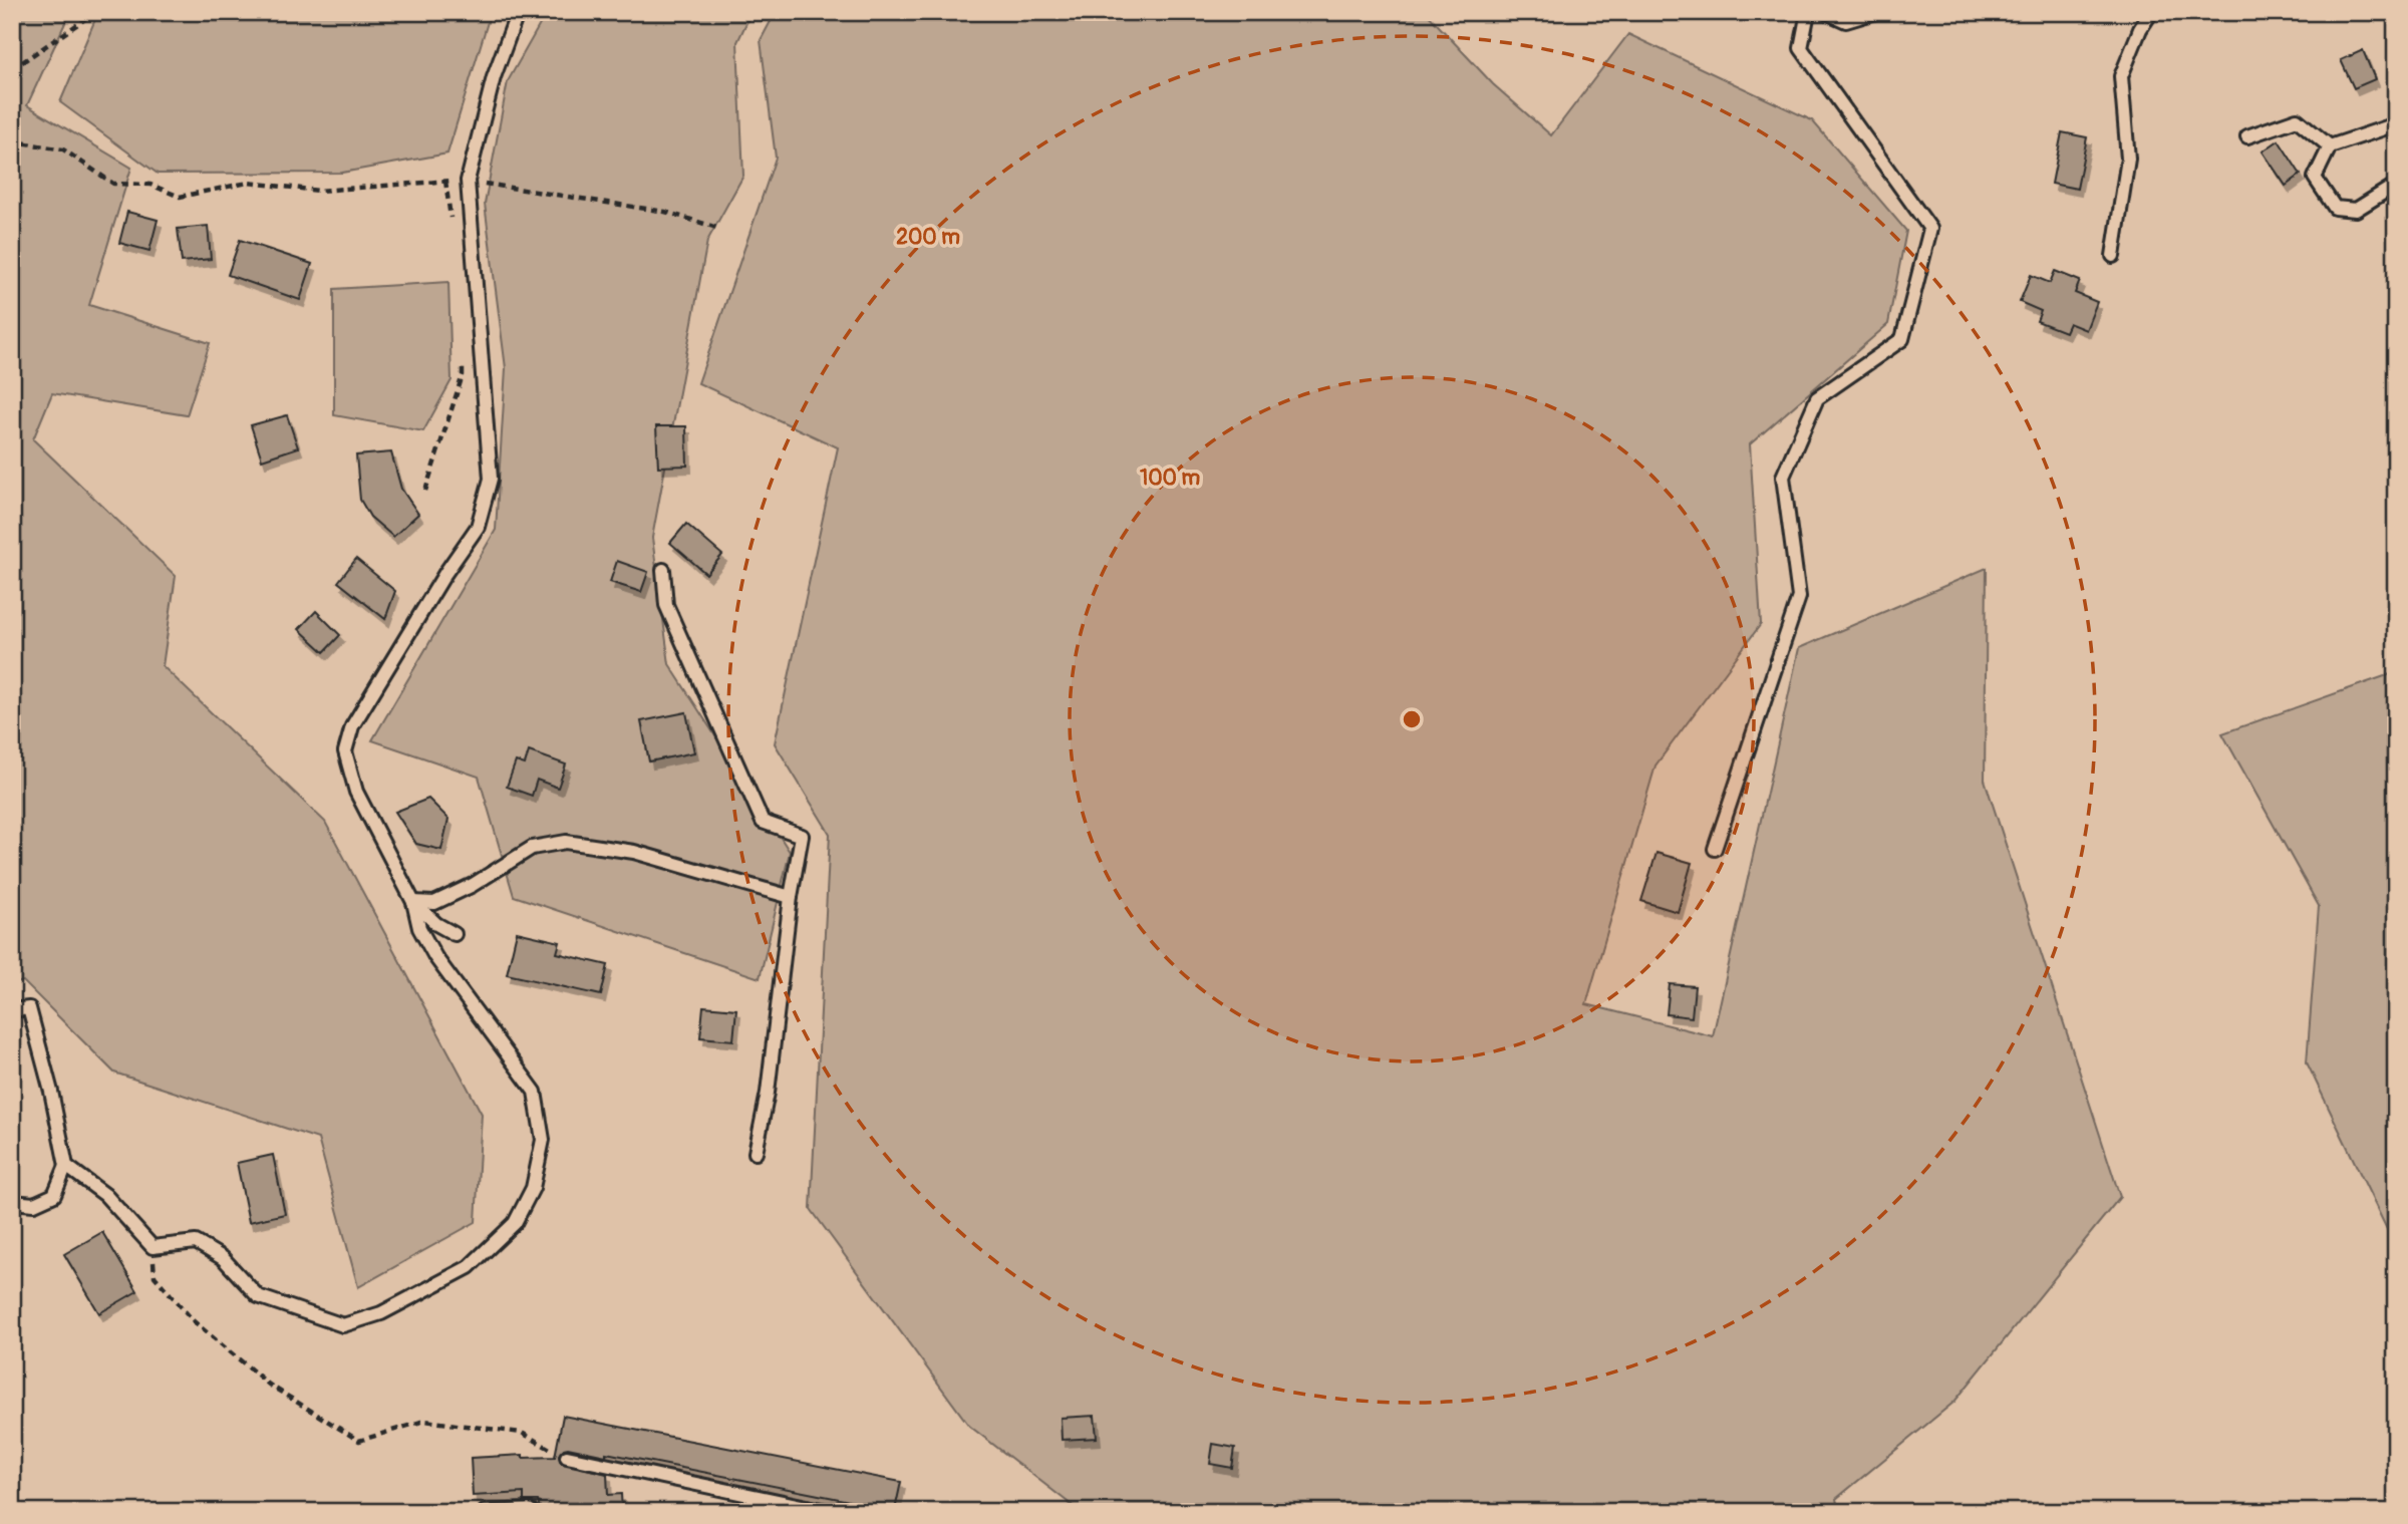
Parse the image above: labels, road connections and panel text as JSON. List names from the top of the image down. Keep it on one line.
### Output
{"rings":["200 m","100 m"]}
